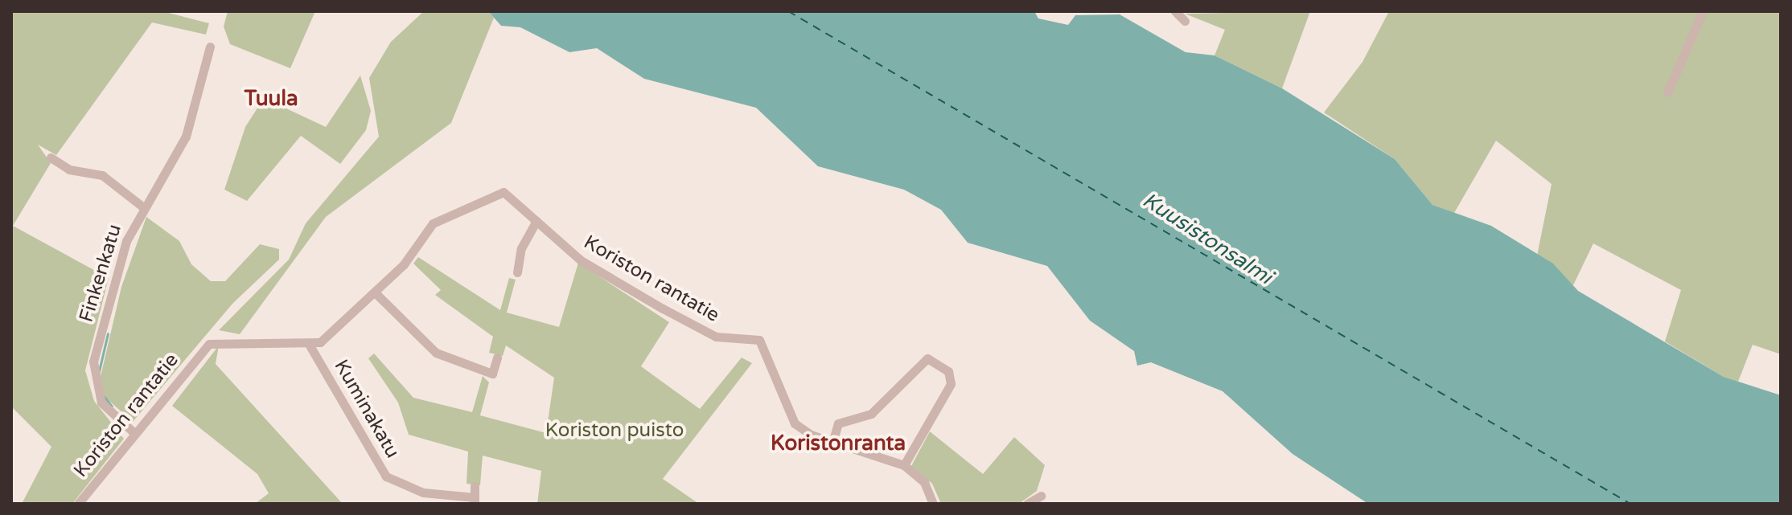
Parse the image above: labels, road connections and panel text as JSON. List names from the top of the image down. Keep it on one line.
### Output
{"streets":{"street":["Finkenkatu","Koriston rantatie","Kuminakatu"]},"crossings":[["Finkenkatu","Koriston rantatie"],["Koriston rantatie","Kuminakatu"]],"districts":["Tuula","Koristonranta"],"water":["Kuusistonsalmi"],"parks":["Koriston puisto"]}
